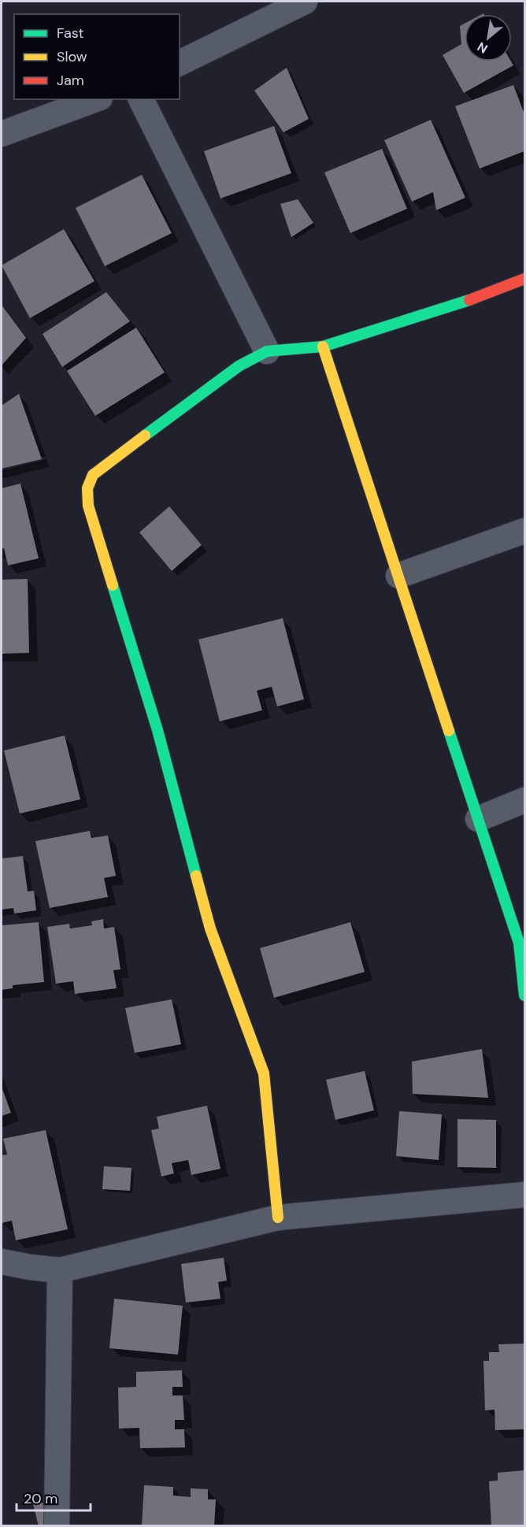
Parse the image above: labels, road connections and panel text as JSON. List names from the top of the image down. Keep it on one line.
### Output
{"legend":["Fast","Slow","Jam"],"scale_bar":"20 m","north":"bottom left"}
